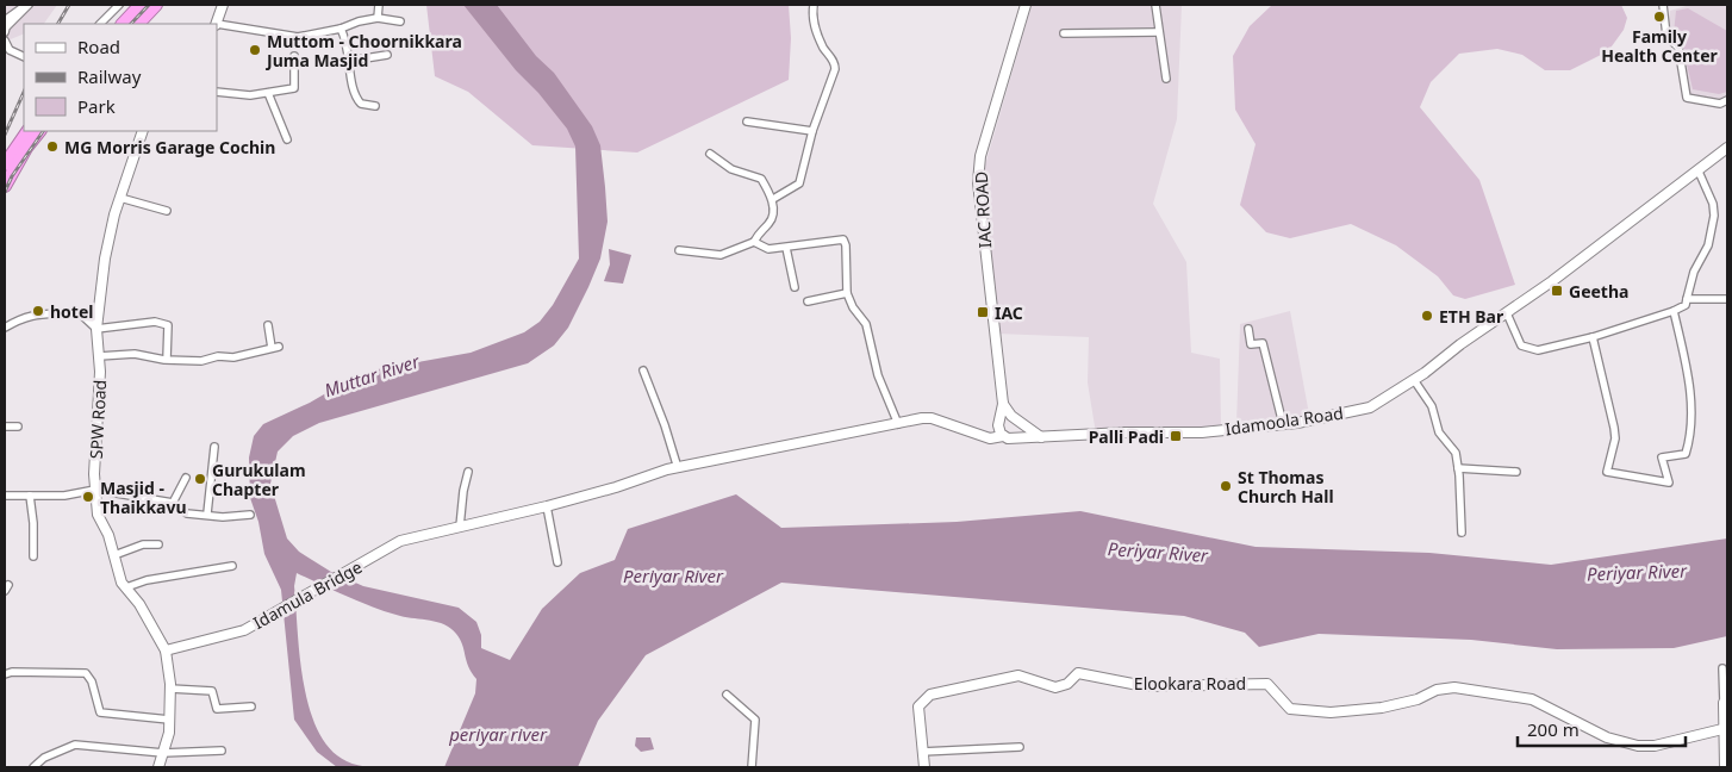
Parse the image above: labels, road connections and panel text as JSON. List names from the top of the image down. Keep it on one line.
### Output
{"streets":{"main road":["IAC ROAD","SPW Road","Idamoola Road","Idamula Bridge","Elookara Road"]},"crossings":[["IAC ROAD","Idamoola Road"],["IAC ROAD","Idamula Bridge"],["SPW Road","Idamula Bridge"],["Idamoola Road","Idamula Bridge"]],"water":["Muttar River","Periyar River","periyar river"],"places":{"other":["Family Health Center","Muttom - Choornikkara Juma Masjid","MG Morris Garage Cochin","hotel","ETH Bar","Gurukulam Chapter","St Thomas Church Hall","Masjid - Thaikkavu"],"transit":["Geetha","IAC","Palli Padi"]},"legend":["Road","Railway","Park"],"scale_bar":"200 m"}
